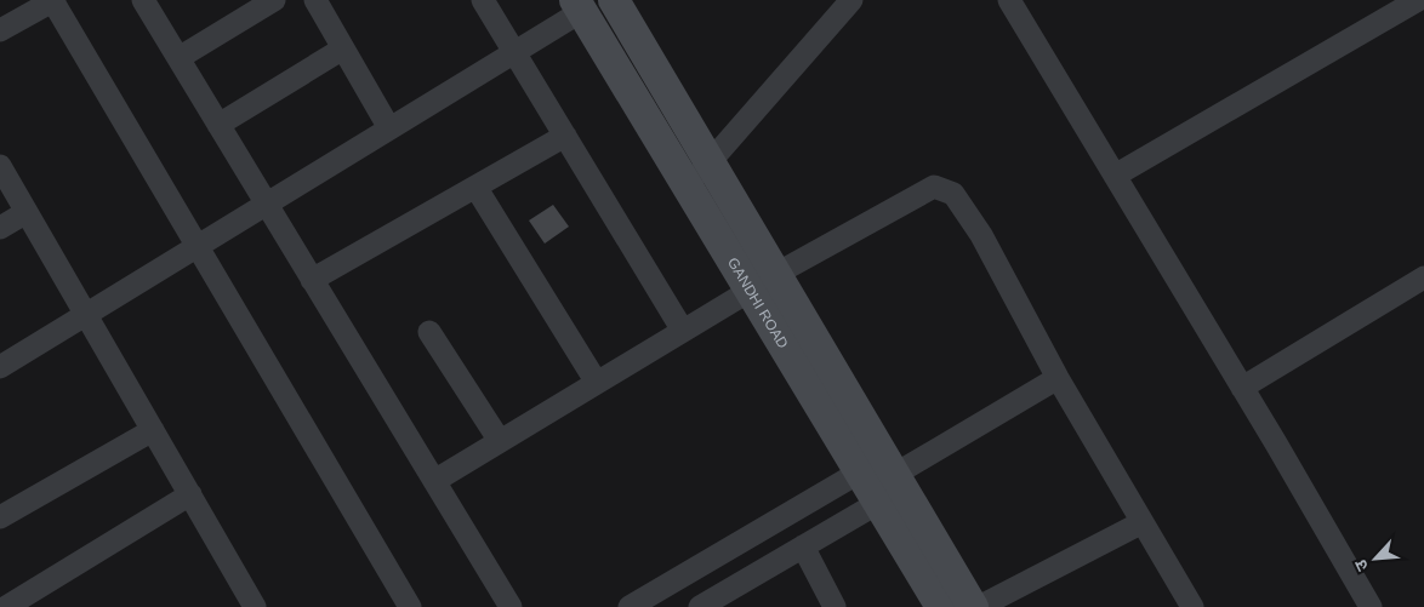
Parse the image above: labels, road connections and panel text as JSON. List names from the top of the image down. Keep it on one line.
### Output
{"streets":{"main road":["GANDHI ROAD"]},"north":"bottom left"}
